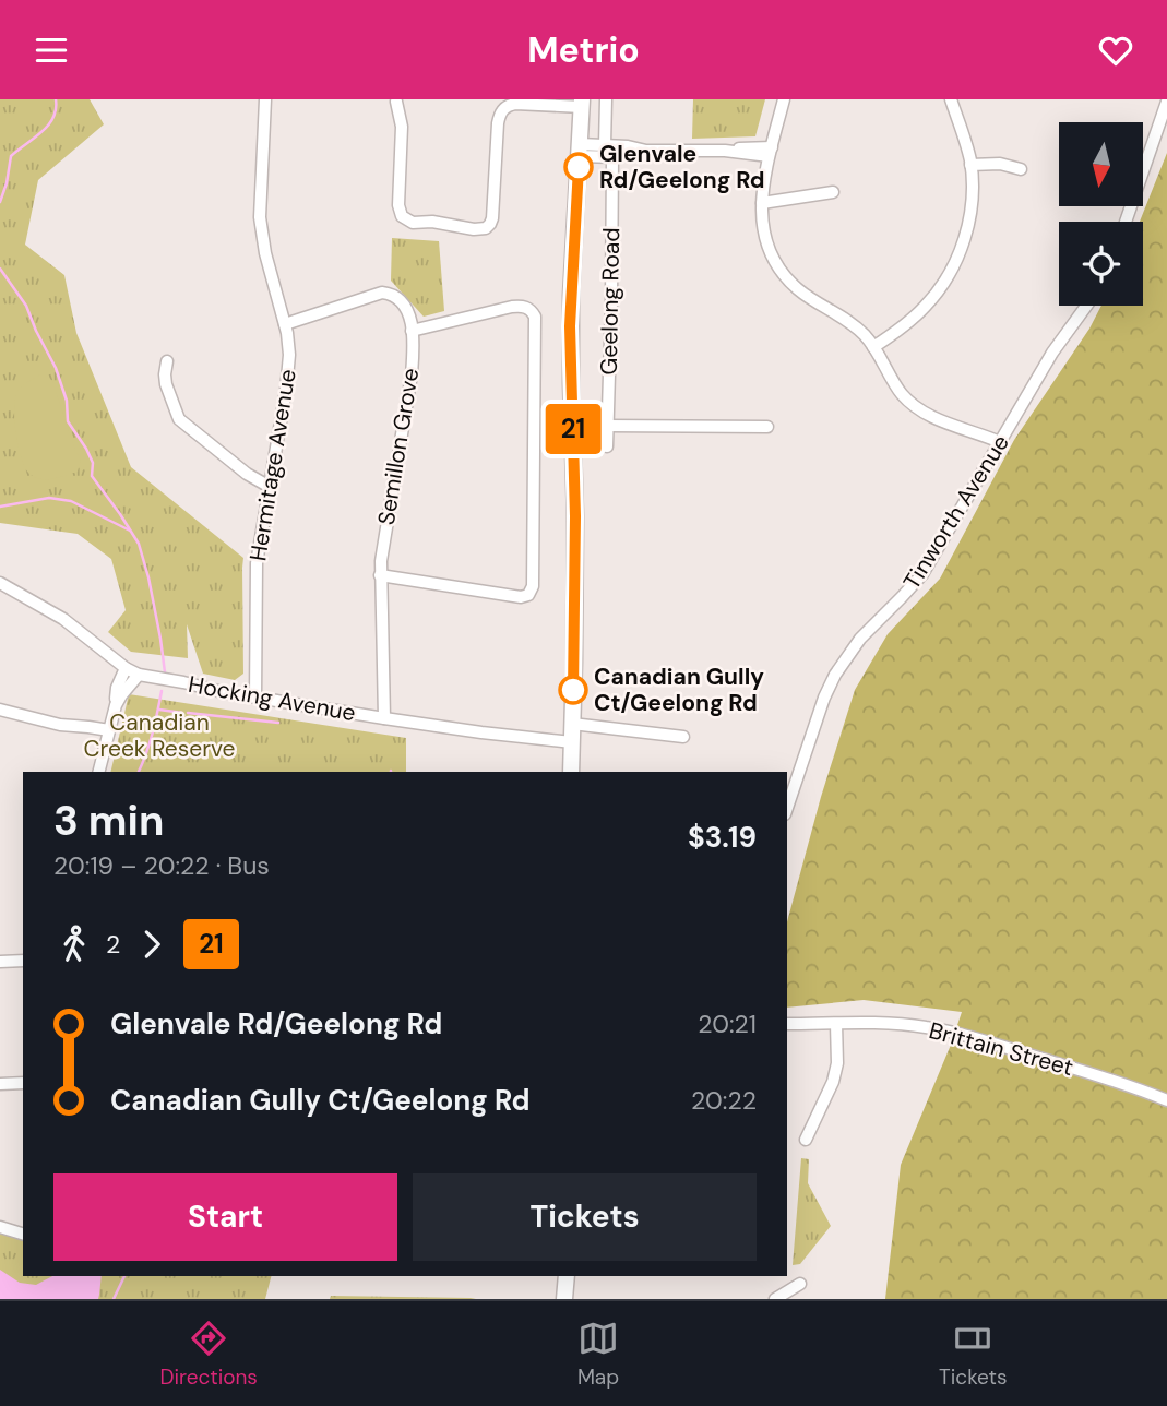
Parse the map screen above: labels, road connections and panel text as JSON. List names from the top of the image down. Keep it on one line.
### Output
{"streets":{"main road":["Geelong Road"],"street":["Semillon Grove","Hermitage Avenue","Tinworth Avenue","Hocking Avenue","Brittain Street"]},"crossings":[["Geelong Road","Hocking Avenue"],["Semillon Grove","Hermitage Avenue"],["Semillon Grove","Hocking Avenue"],["Hermitage Avenue","Hocking Avenue"]],"parks":["Canadian Creek Reserve"],"places":["Glenvale Rd/Geelong Rd","Canadian Gully Ct/Geelong Rd"],"lines":["bus line 21"],"north":"bottom","page":{"header":"Metrio","on_map":"21","heading":["3 min","20:19 – 20:22 · Bus","$3.19"],"legs":["2","21"],"list":[{"name":"Glenvale Rd/Geelong Rd","value":"20:21"},{"name":"Canadian Gully Ct/Geelong Rd","value":"20:22"}],"buttons":["Start","Tickets"],"tabs":["Directions","Map","Tickets"]}}
